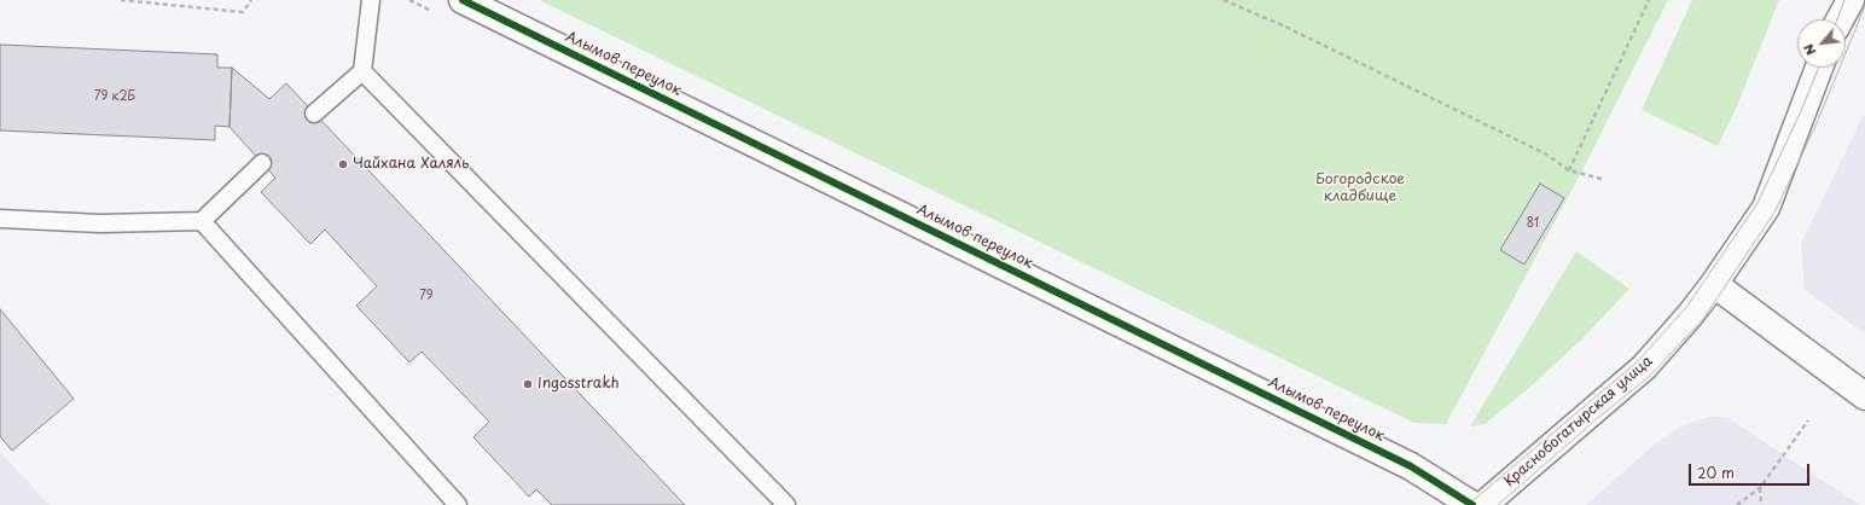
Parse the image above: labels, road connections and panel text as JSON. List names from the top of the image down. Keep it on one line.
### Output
{"streets":{"street":["Алымов переулок","Краснобогатырская улица"]},"parks":["Богородское кладбище"],"places":["Чайхана Халяль","Ingosstrakh"],"house_numbers":["79 к2Б","81","79"],"scale_bar":"20 m","north":"bottom left"}
